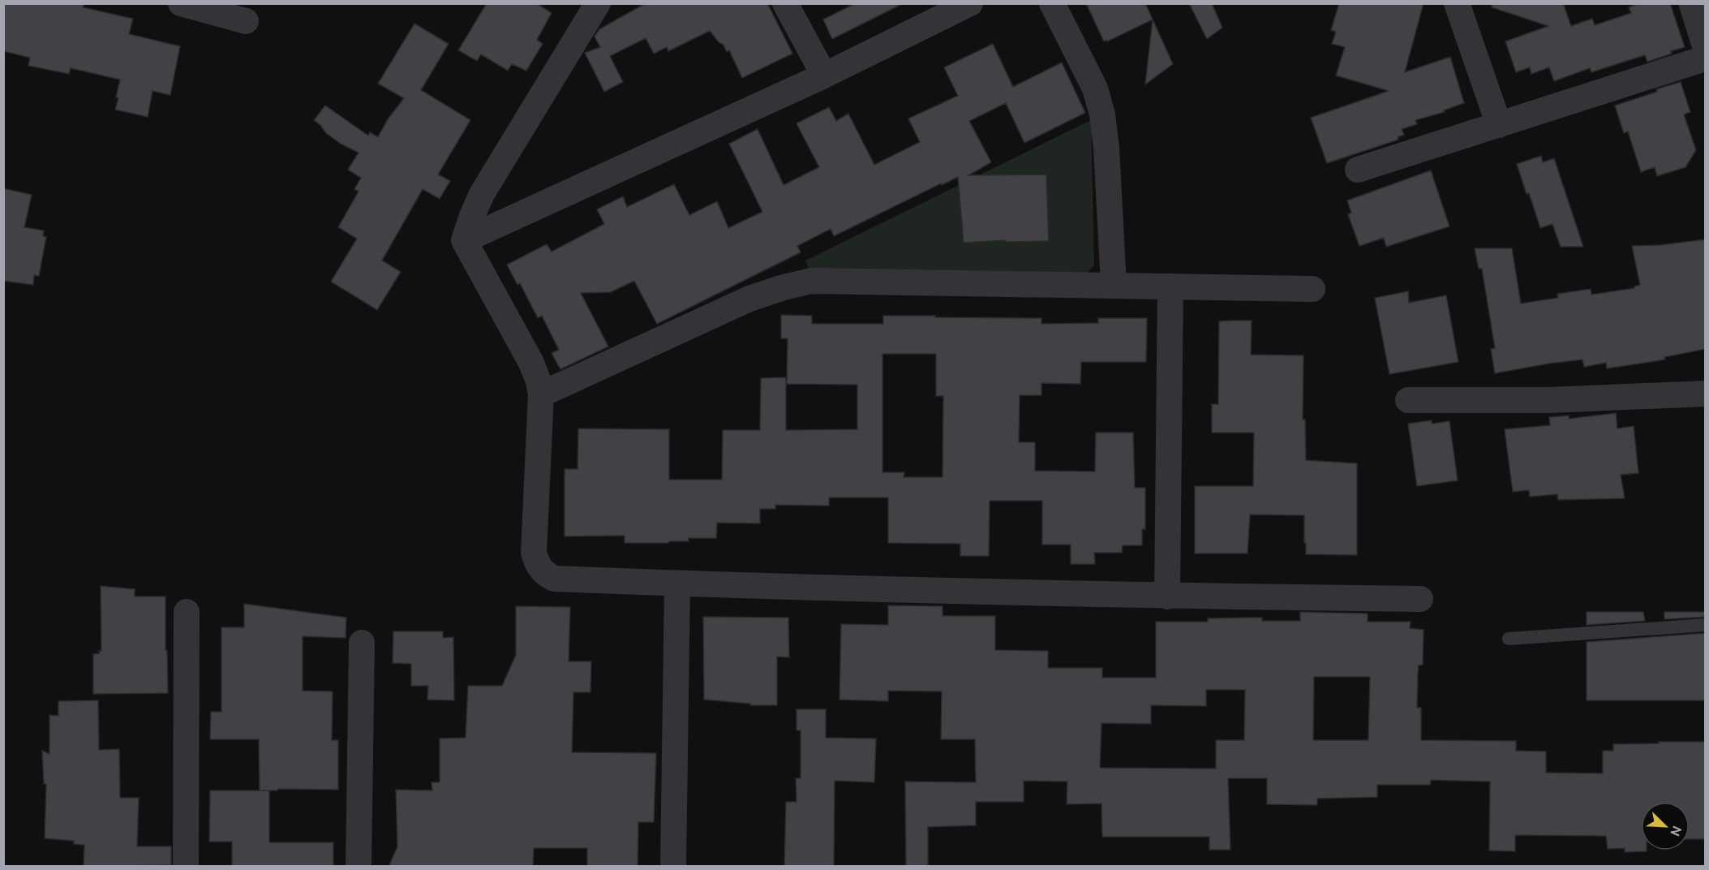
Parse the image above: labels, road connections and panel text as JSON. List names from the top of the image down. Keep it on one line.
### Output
{"north":"bottom right"}
